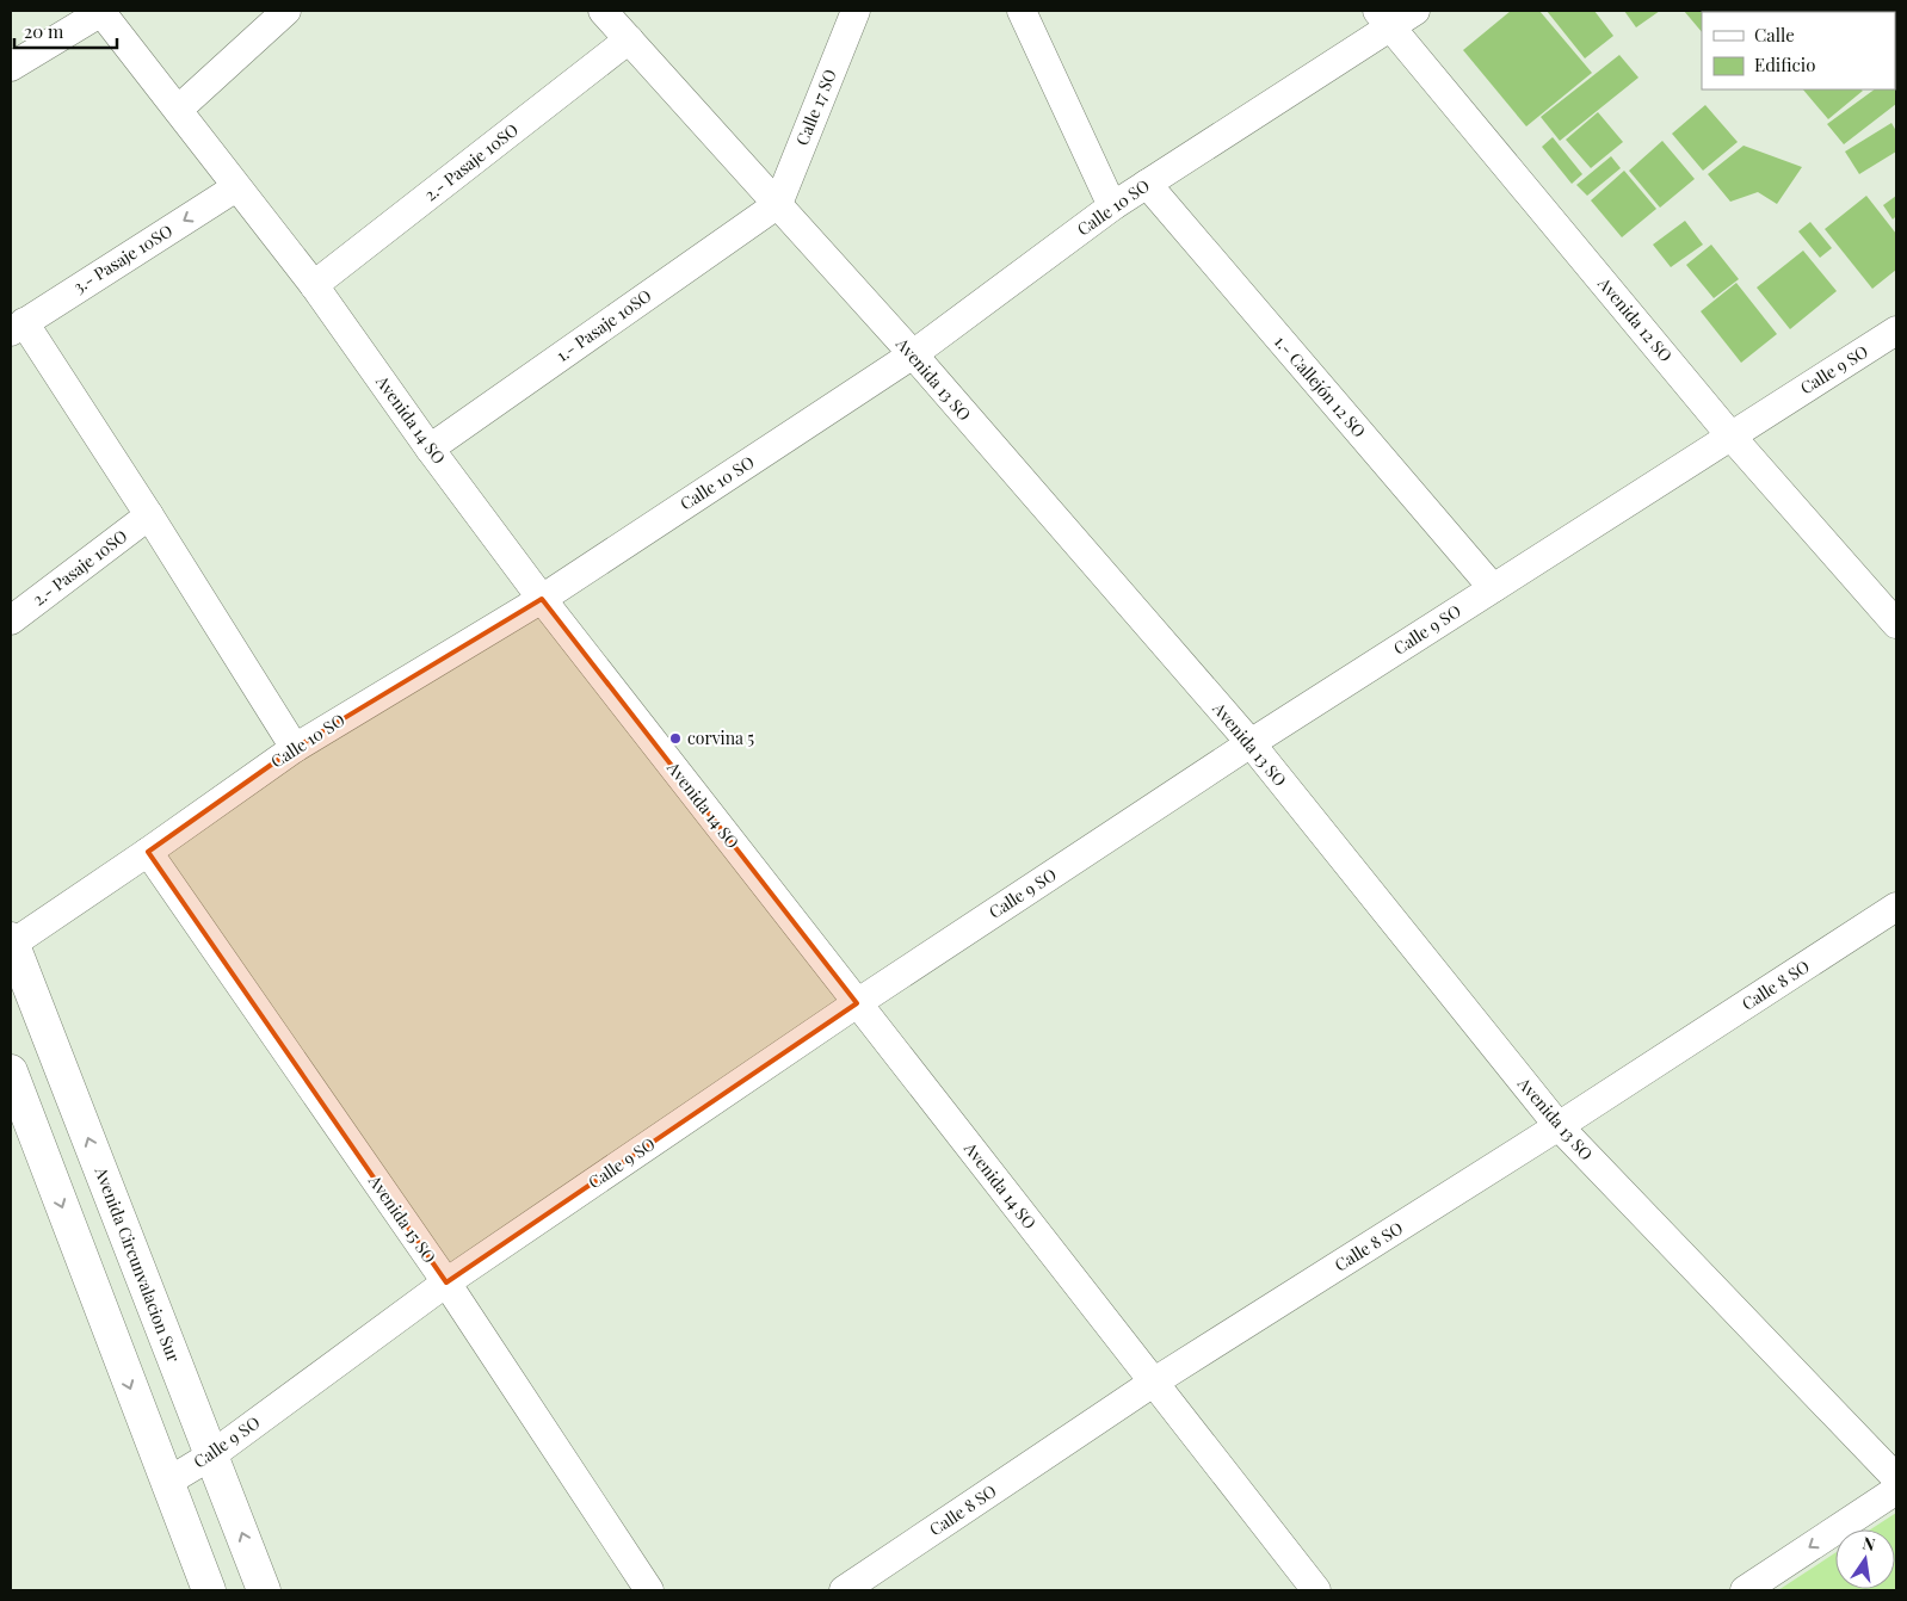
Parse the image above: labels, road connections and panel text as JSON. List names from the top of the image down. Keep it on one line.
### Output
{"streets":{"main road":["Avenida Circunvalacion Sur"],"street":["Calle 17 SO","2.- Pasaje 10SO","Calle 10 SO","3.- Pasaje 10SO","Avenida 12 SO","1.- Pasaje 10SO","Calle 9 SO","Avenida 13 SO","1.- Callejón 12 SO","Avenida 14 SO","Calle 8 SO","Avenida 15 SO"]},"crossings":[["Calle 17 SO","1.- Pasaje 10SO"],["Calle 17 SO","Avenida 13 SO"],["2.- Pasaje 10SO","Avenida 13 SO"],["2.- Pasaje 10SO","Avenida 14 SO"],["Calle 10 SO","Avenida 12 SO"],["Calle 10 SO","Avenida 13 SO"],["Calle 10 SO","1.- Callejón 12 SO"],["Calle 10 SO","Avenida 14 SO"],["Calle 10 SO","Avenida 15 SO"],["Calle 10 SO","Avenida Circunvalacion Sur"],["3.- Pasaje 10SO","Avenida 14 SO"],["Avenida 12 SO","Calle 9 SO"],["1.- Pasaje 10SO","Avenida 13 SO"],["1.- Pasaje 10SO","Avenida 14 SO"],["Calle 9 SO","Avenida 13 SO"],["Calle 9 SO","1.- Callejón 12 SO"],["Calle 9 SO","Avenida 14 SO"],["Calle 9 SO","Avenida 15 SO"],["Calle 9 SO","Avenida Circunvalacion Sur"],["Avenida 13 SO","Calle 8 SO"],["Avenida 14 SO","Calle 8 SO"]],"places":["corvina 5"],"legend":["Calle","Edificio"],"scale_bar":"20 m","north":"top"}
